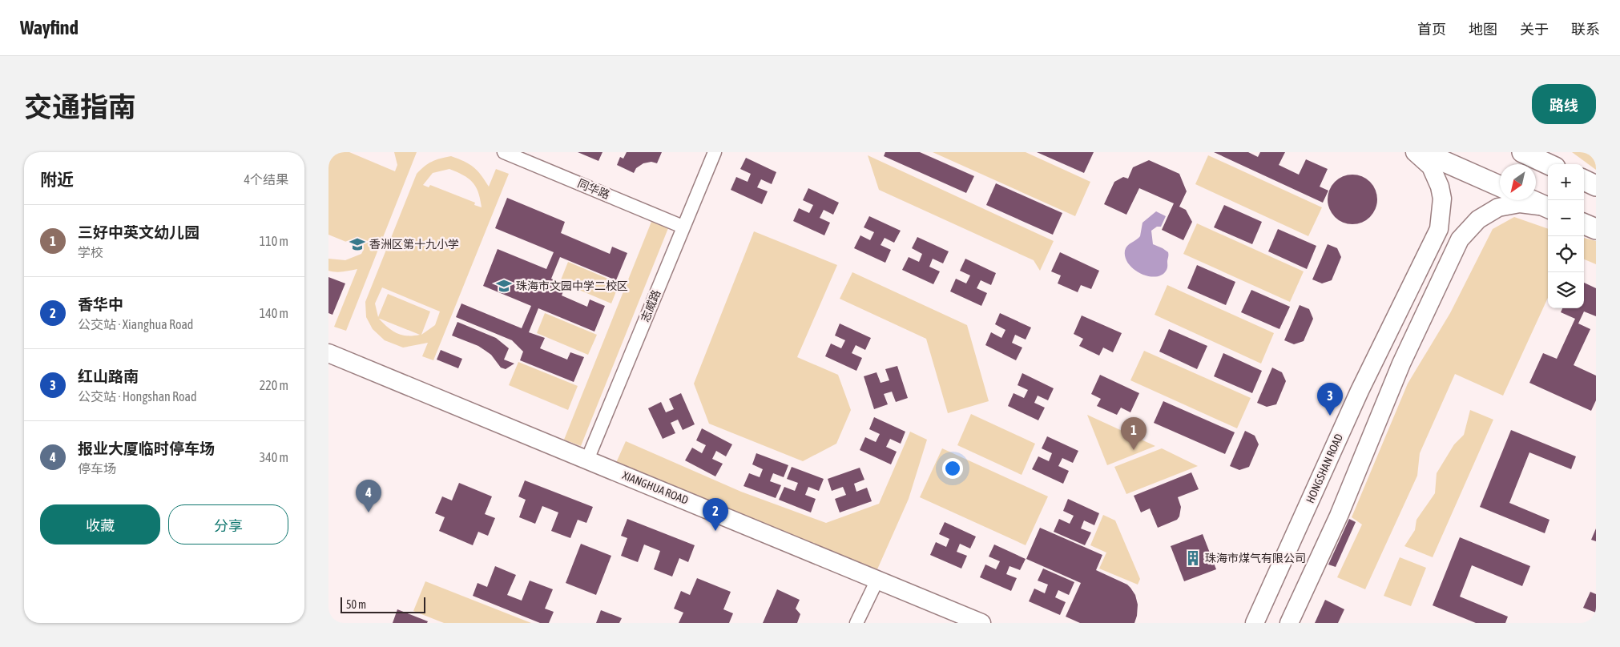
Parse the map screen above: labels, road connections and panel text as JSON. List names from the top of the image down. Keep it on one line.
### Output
{"streets":{"main road":["HONGSHAN ROAD","XIANGHUA ROAD"],"street":["同华路","志威路"]},"crossings":[["同华路","志威路"],["志威路","XIANGHUA ROAD"]],"places":{"school or university":["香洲区第十九小学","珠海市文园中学二校区"],"building":["珠海市煤气有限公司"]},"scale_bar":"50 m","north":"bottom left","page":{"header":"Wayfind","nav":["首页","地图","关于","联系"],"title":"交通指南","buttons":["路线",["收藏","分享"]],"heading":["附近","4个结果"],"map_buttons":["+","−"],"list":[{"mark":"1","name":"三好中英文幼儿园","note":"学校","value":"110 m"},{"mark":"2","name":"香华中","note":"公交站 · Xianghua Road","value":"140 m"},{"mark":"3","name":"红山路南","note":"公交站 · Hongshan Road","value":"220 m"},{"mark":"4","name":"报业大厦临时停车场","note":"停车场","value":"340 m"}],"pins":["3","1","4","2"],"scale":"50 m"}}
